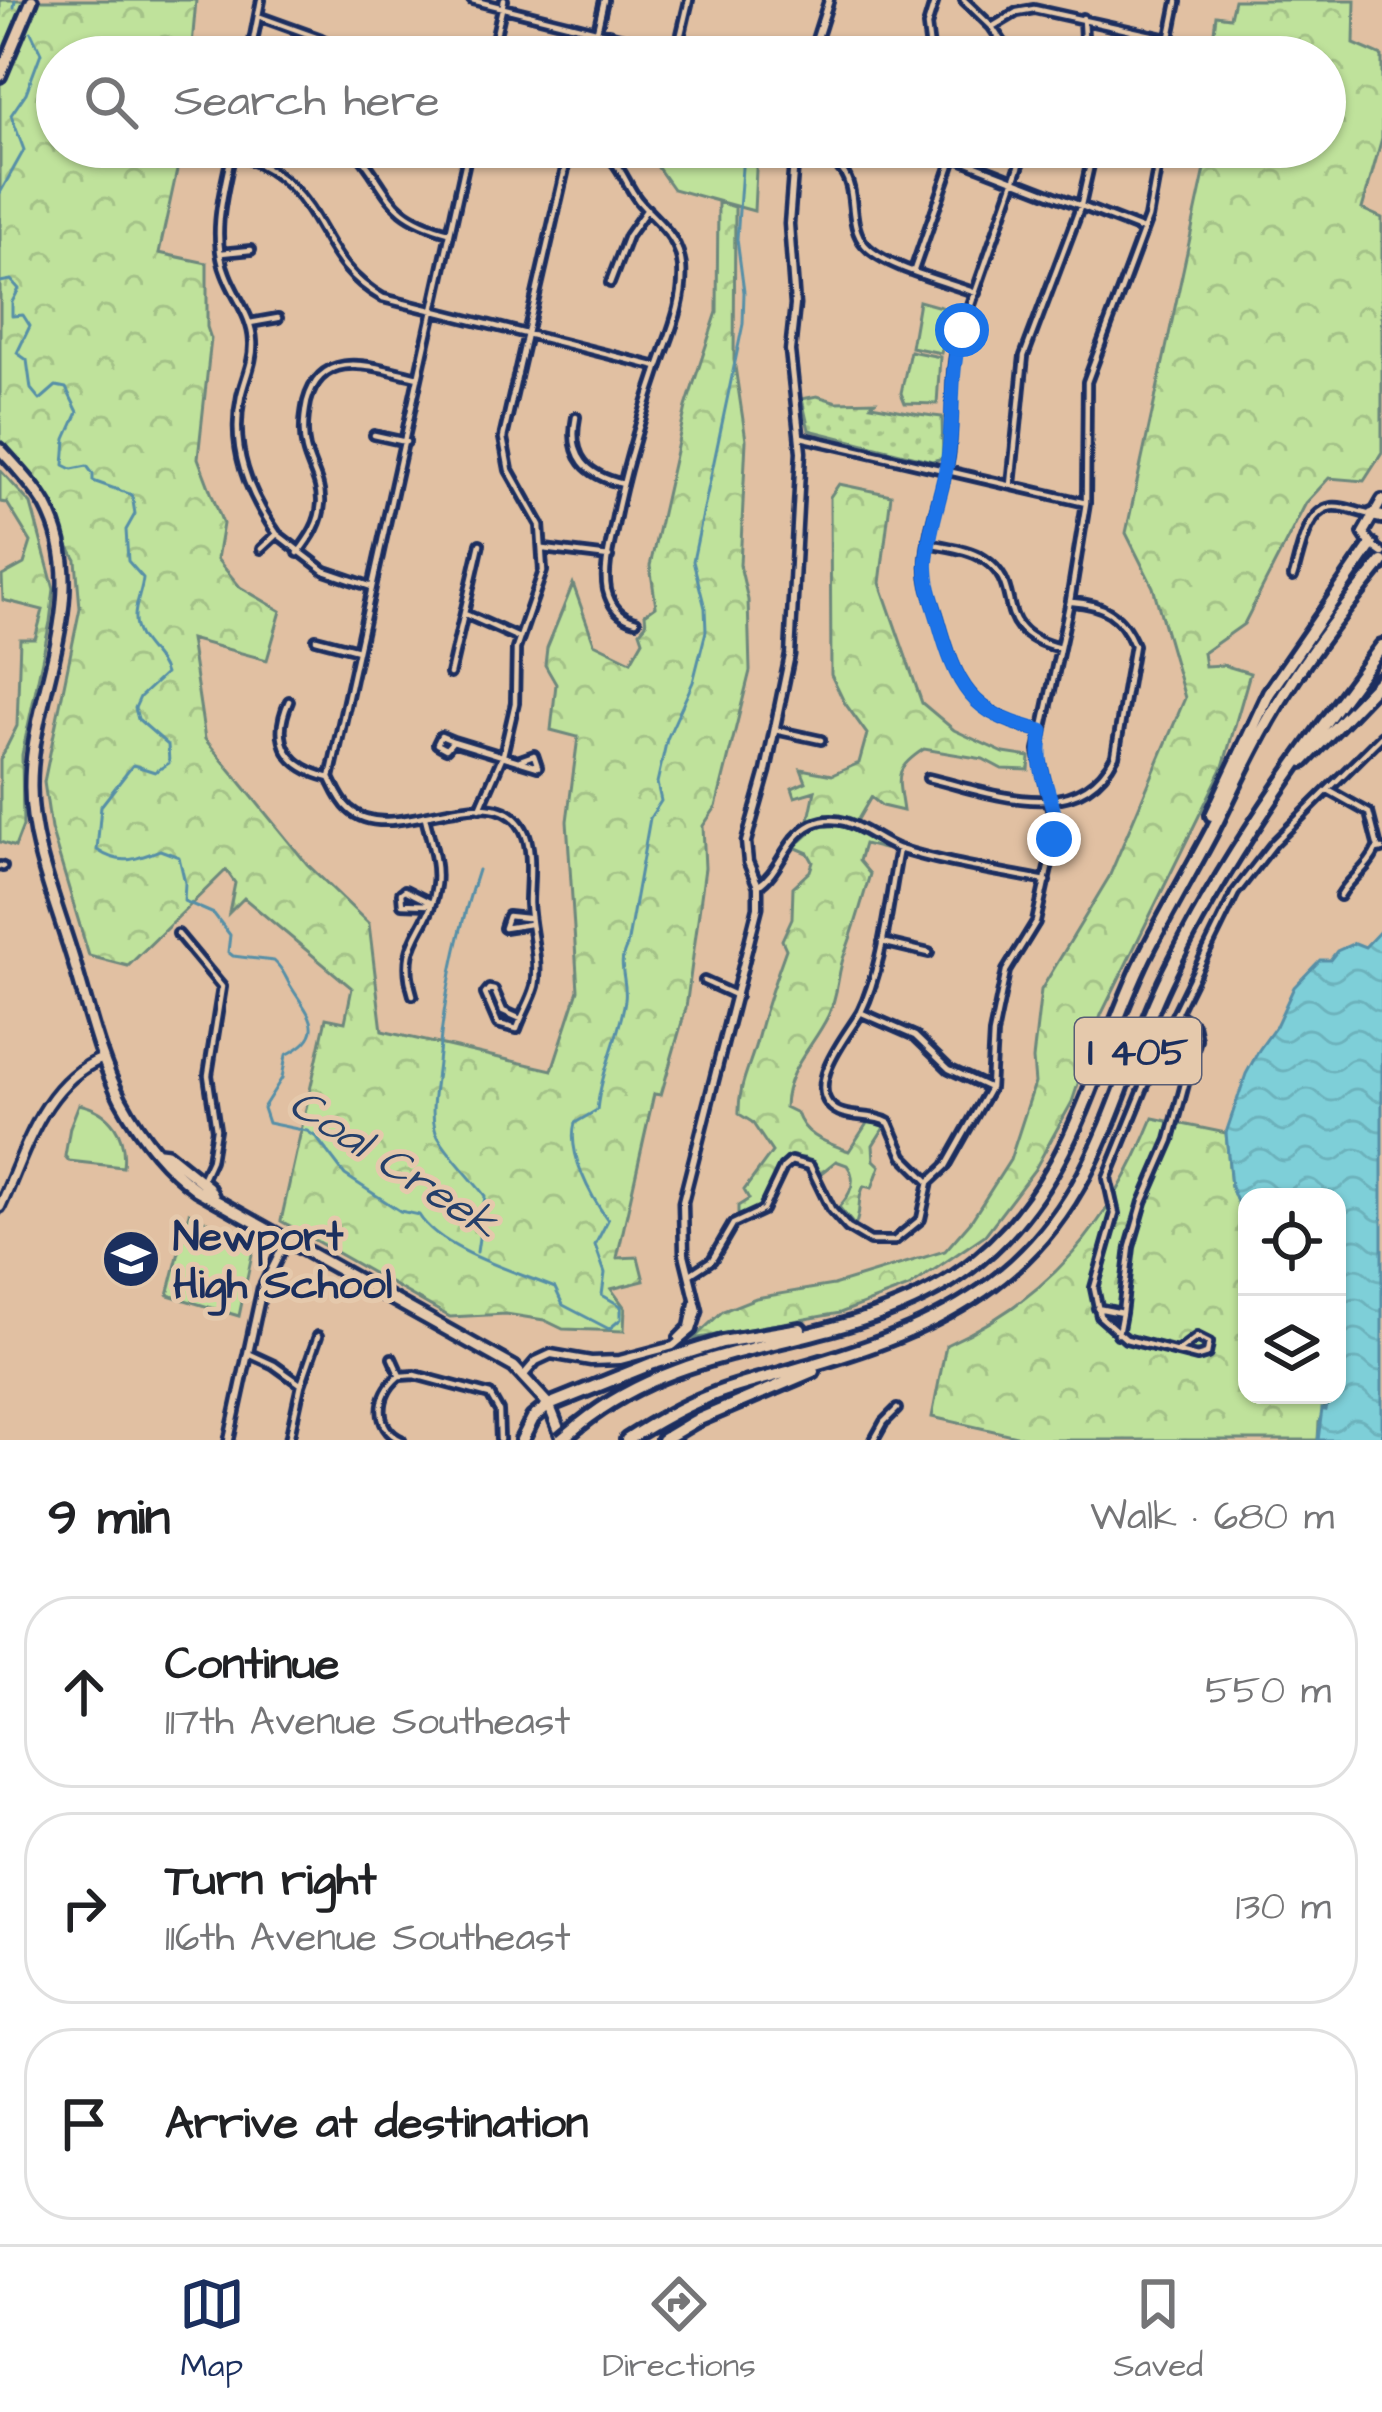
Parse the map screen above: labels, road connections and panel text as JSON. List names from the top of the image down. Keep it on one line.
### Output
{"streets":{"highway":["I 405"]},"water":["Coal Creek"],"places":{"school or university":["Newport High School"]},"page":{"search":"Search here","heading":["9 min","Walk · 680 m"],"list":[["Continue","117th Avenue Southeast","550 m"],["Turn right","116th Avenue Southeast","130 m"],"Arrive at destination"],"nav":["Map","Directions","Saved"]}}
